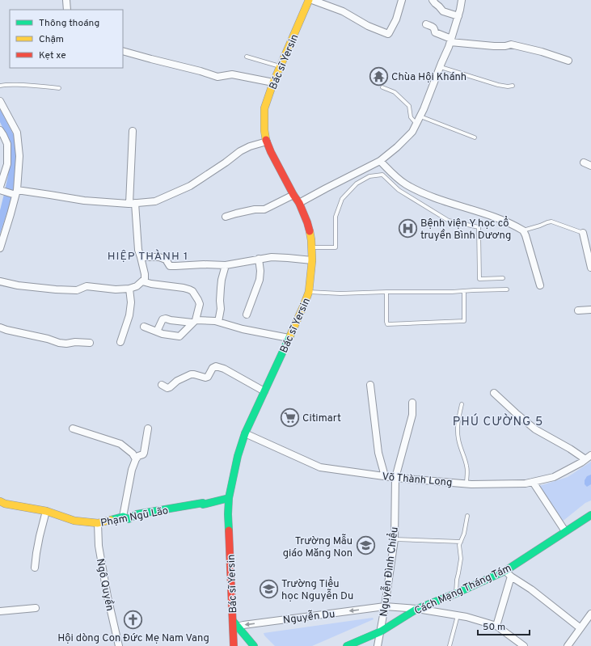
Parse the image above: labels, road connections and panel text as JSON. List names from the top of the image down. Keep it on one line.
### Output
{"streets":{"main road":["Bác sĩ Yersin","Phạm Ngũ Lão","Cách Mạng Tháng Tám"],"street":["Võ Thành Long","Nguyễn Đình Chiểu","Ngô Quyền","Nguyễn Du"]},"crossings":[["Bác sĩ Yersin","Võ Thành Long"],["Bác sĩ Yersin","Phạm Ngũ Lão"],["Bác sĩ Yersin","Nguyễn Du"],["Võ Thành Long","Nguyễn Đình Chiểu"],["Phạm Ngũ Lão","Ngô Quyền"],["Nguyễn Đình Chiểu","Cách Mạng Tháng Tám"],["Nguyễn Đình Chiểu","Nguyễn Du"],["Cách Mạng Tháng Tám","Nguyễn Du"]],"one_way":["Nguyễn Du"],"districts":["HIỆP THÀNH 1","PHÚ CƯỜNG 5"],"places":{"temple":["Chùa Hội Khánh"],"hospital":["Bệnh viện Y học cổ truyền Bình Dương"],"supermarket":["Citimart"],"school or university":["Trường Mẫu giáo Măng Non","Trường Tiểu học Nguyễn Du"],"church":["Hội dòng Con Đức Mẹ Nam Vang"]},"legend":["Thông thoáng","Chậm","Kẹt xe"],"scale_bar":"50 m"}
